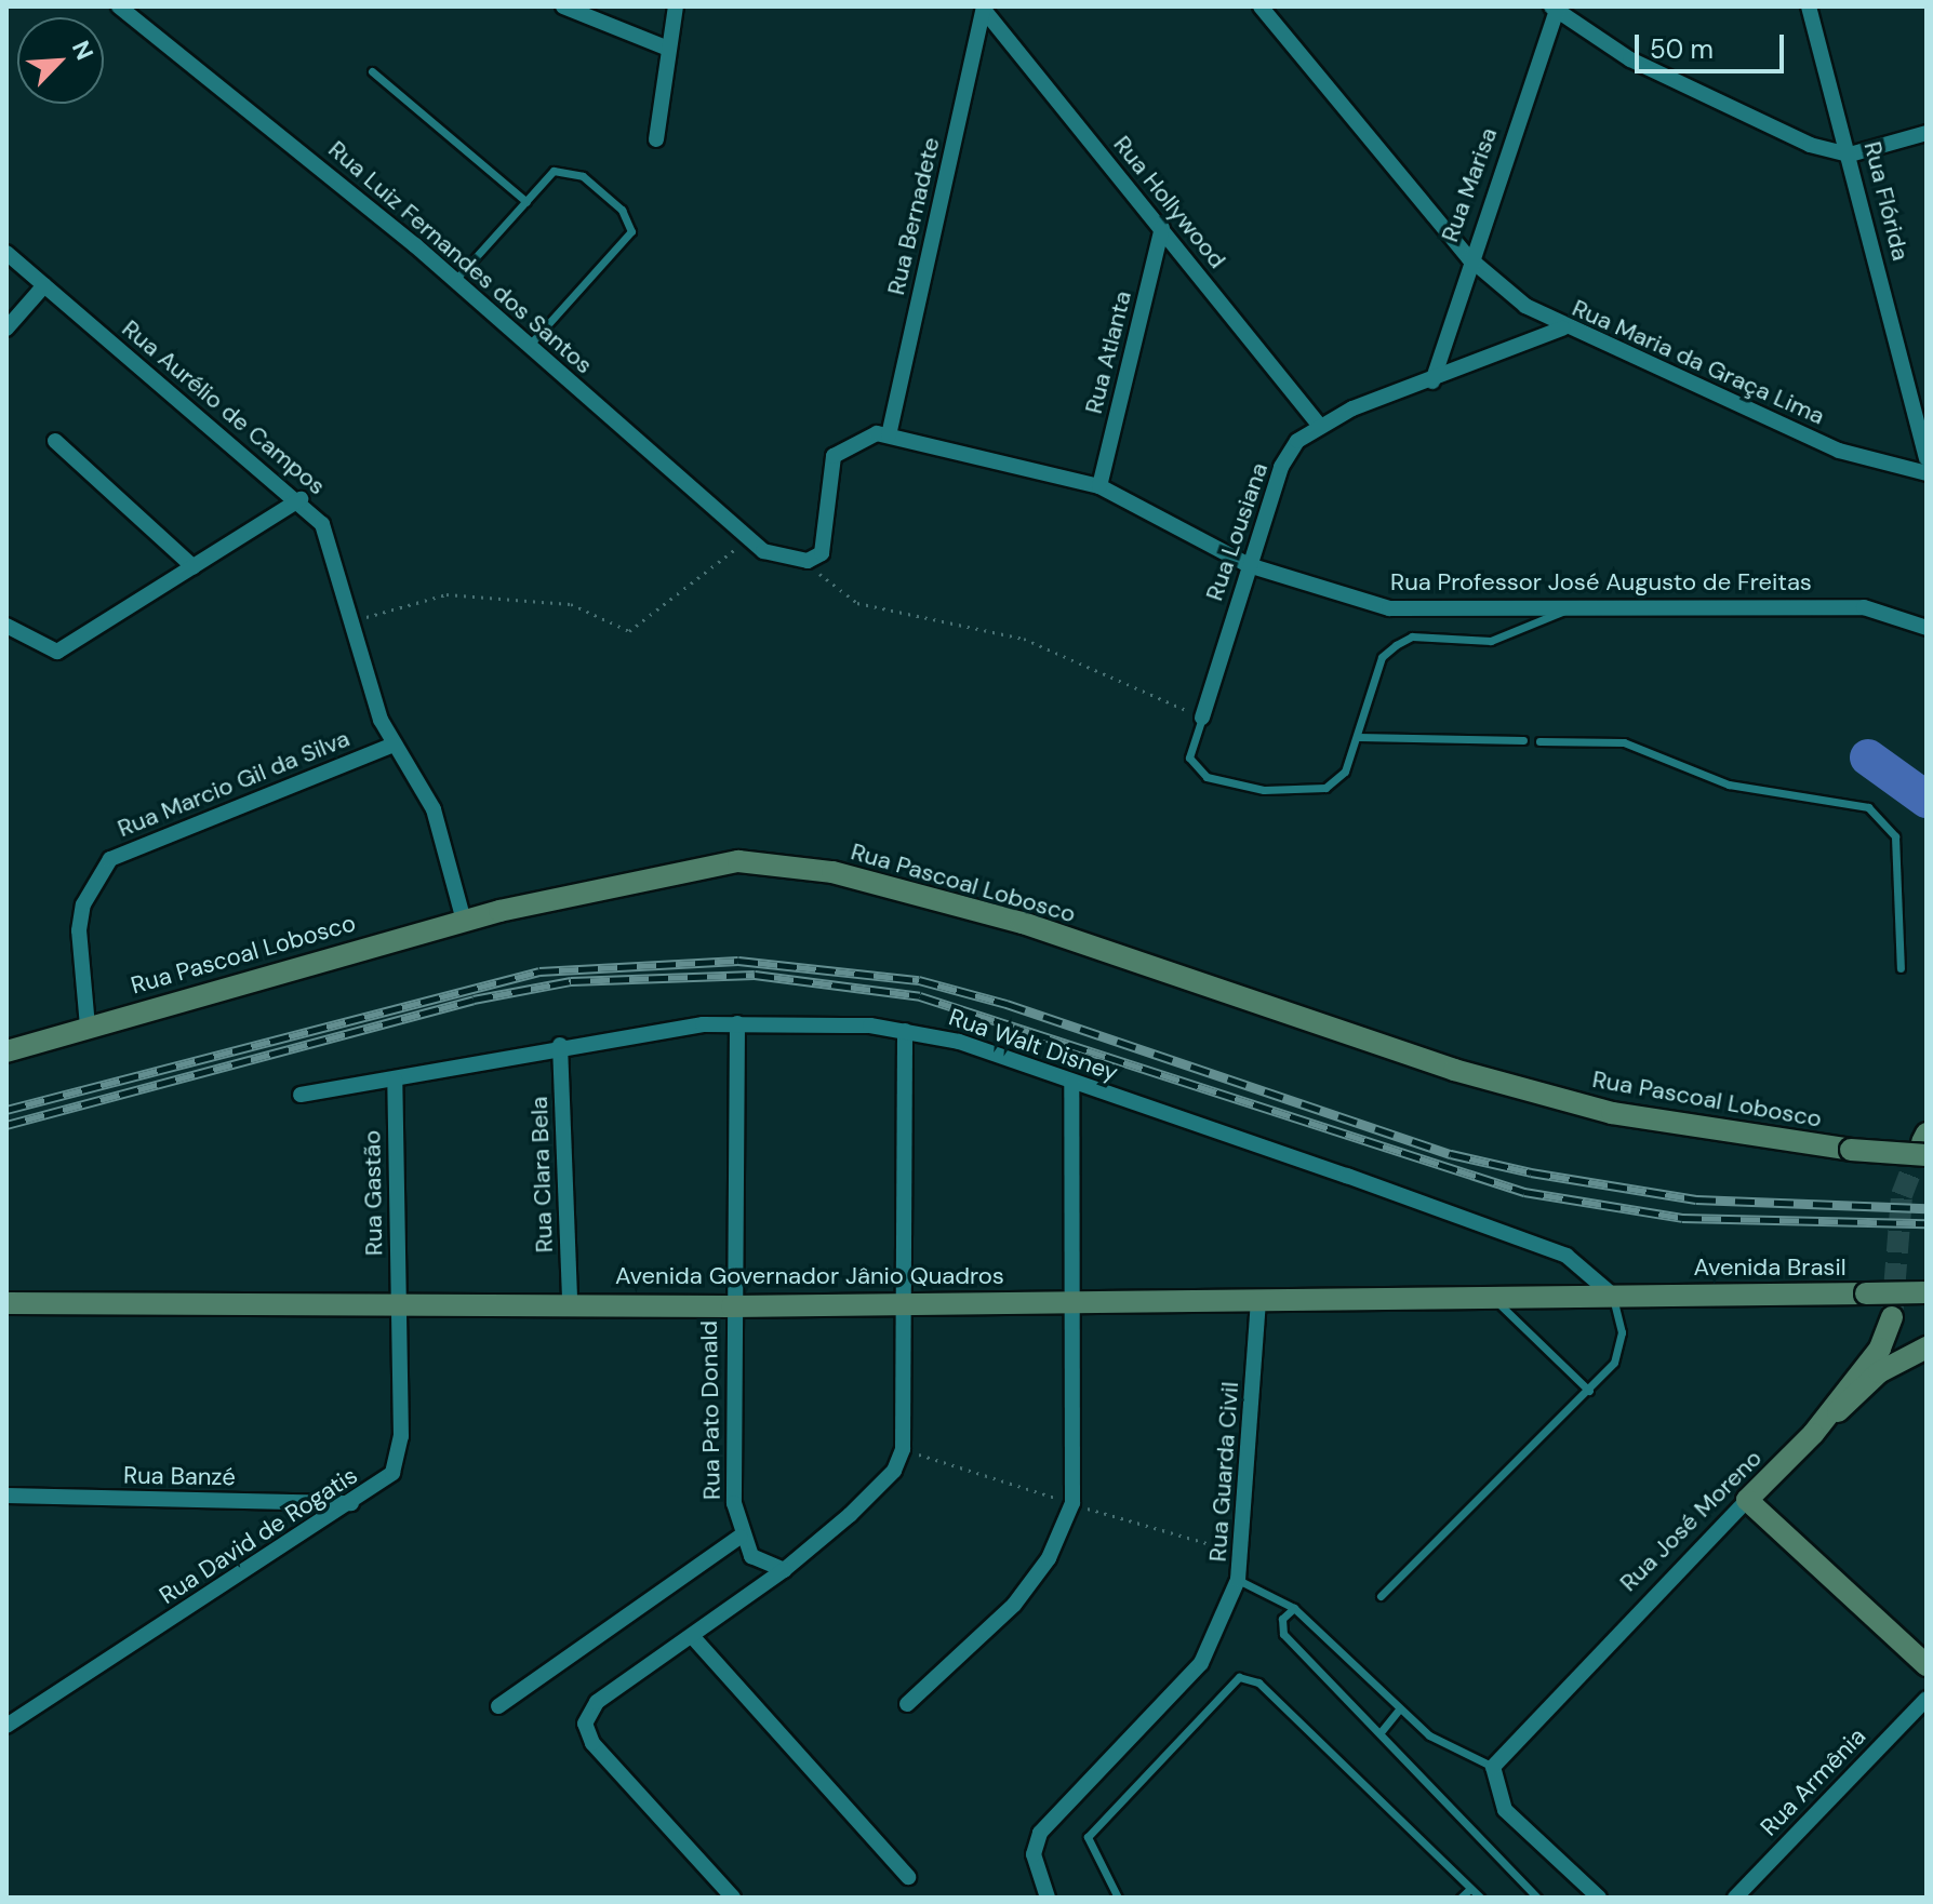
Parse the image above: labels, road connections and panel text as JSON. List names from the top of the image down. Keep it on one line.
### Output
{"streets":{"main road":["Rua Pascoal Lobosco","Avenida Brasil","Avenida Governador Jânio Quadros","Rua José Moreno"],"street":["Rua Marisa","Rua Flórida","Rua Hollywood","Rua Bernadete","Rua Luiz Fernandes dos Santos","Rua Atlanta","Rua Maria da Graça Lima","Rua Aurélio de Campos","Rua Lousiana","Rua Professor José Augusto de Freitas","Rua Marcio Gil da Silva","Rua Walt Disney","Rua Clara Bela","Rua Gastão","Rua Pato Donald","Rua Guarda Civil","Rua Banzé","Rua David de Rogatis","Rua Armênia"]},"crossings":[["Rua Marisa","Rua Maria da Graça Lima"],["Rua Marisa","Rua Lousiana"],["Rua Hollywood","Rua Bernadete"],["Rua Hollywood","Rua Atlanta"],["Rua Hollywood","Rua Lousiana"],["Rua Bernadete","Rua Professor José Augusto de Freitas"],["Rua Atlanta","Rua Professor José Augusto de Freitas"],["Rua Maria da Graça Lima","Rua Lousiana"],["Rua Aurélio de Campos","Rua Marcio Gil da Silva"],["Rua Aurélio de Campos","Rua Pascoal Lobosco"],["Rua Lousiana","Rua Professor José Augusto de Freitas"],["Rua Marcio Gil da Silva","Rua Pascoal Lobosco"],["Rua Walt Disney","Rua Clara Bela"],["Rua Walt Disney","Rua Gastão"],["Rua Walt Disney","Avenida Brasil"],["Rua Walt Disney","Avenida Governador Jânio Quadros"],["Rua Walt Disney","Rua Pato Donald"],["Rua Clara Bela","Avenida Governador Jânio Quadros"],["Rua Gastão","Avenida Governador Jânio Quadros"],["Rua Gastão","Rua David de Rogatis"],["Avenida Brasil","Avenida Governador Jânio Quadros"],["Avenida Governador Jânio Quadros","Rua Pato Donald"],["Avenida Governador Jânio Quadros","Rua Guarda Civil"],["Avenida Governador Jânio Quadros","Rua David de Rogatis"],["Rua Banzé","Rua David de Rogatis"]],"scale_bar":"50 m","north":"top right"}
